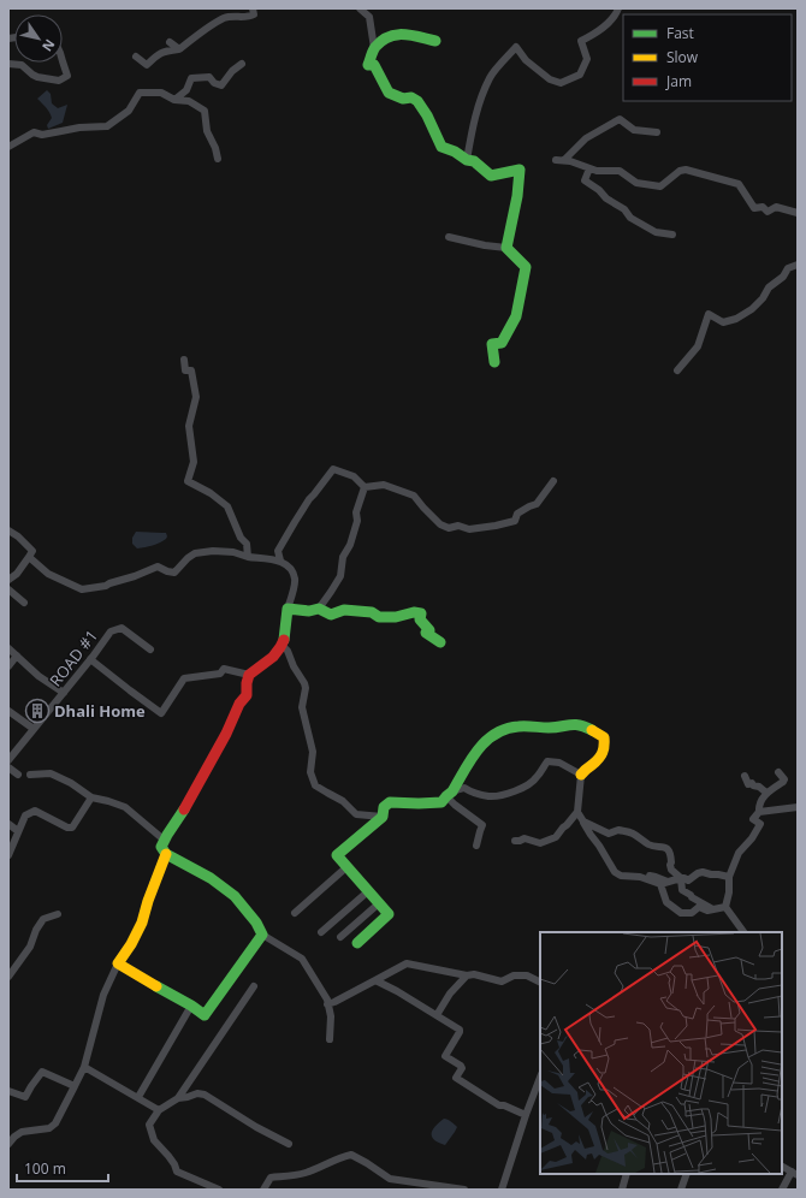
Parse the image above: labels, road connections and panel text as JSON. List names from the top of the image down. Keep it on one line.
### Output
{"streets":{"street":["ROAD #1"]},"places":{"building":["Dhali Home"]},"legend":["Fast","Slow","Jam"],"scale_bar":"100 m","north":"bottom right"}
